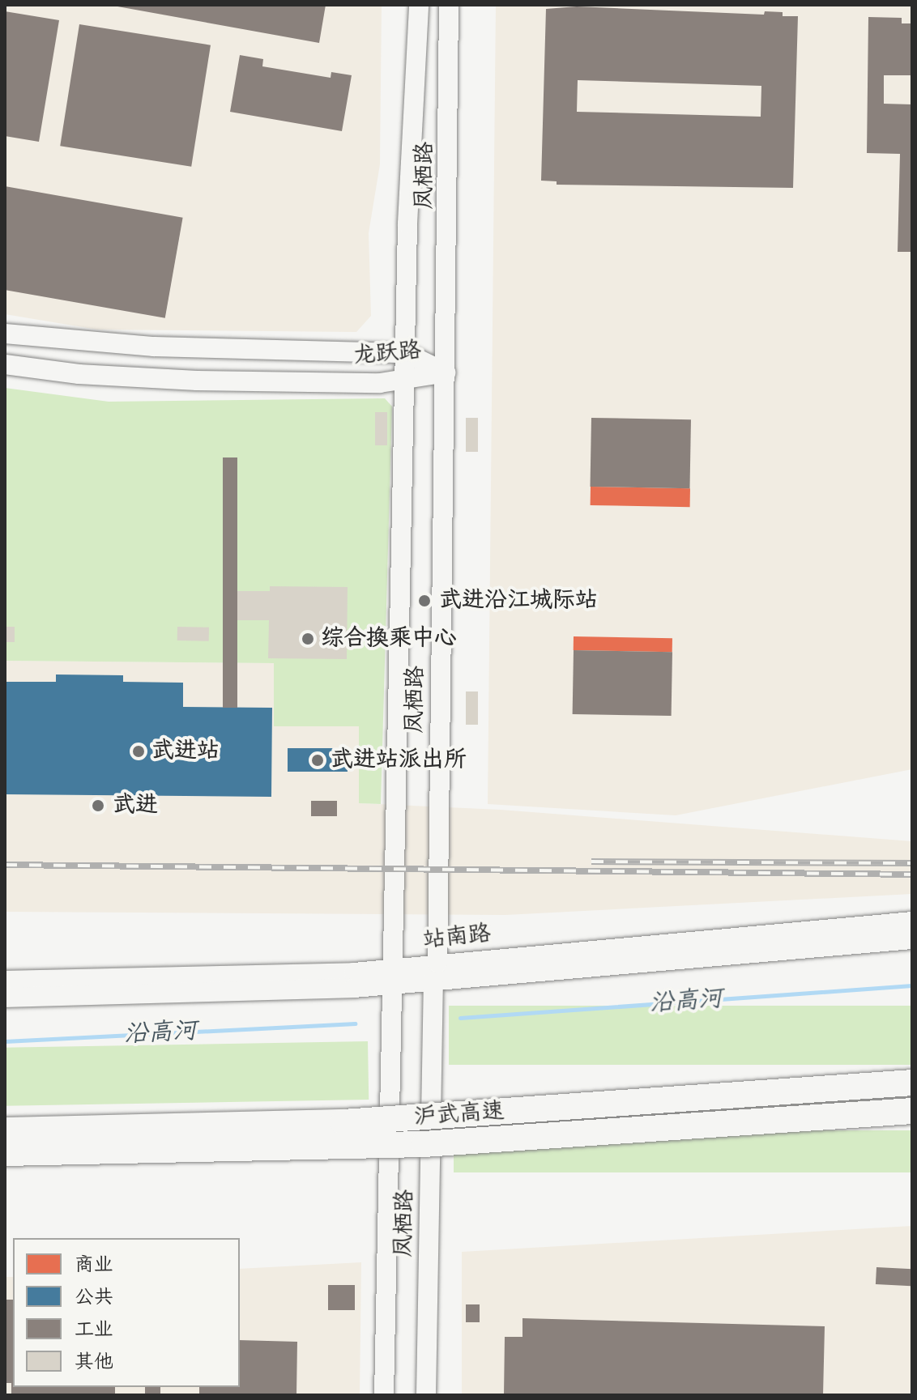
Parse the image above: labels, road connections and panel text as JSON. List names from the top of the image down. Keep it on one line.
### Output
{"streets":{"highway":["沪武高速"],"main road":["凤栖路","龙跃路","站南路"]},"crossings":[["凤栖路","龙跃路"],["凤栖路","站南路"]],"water":["沿高河"],"places":["武进沿江城际站","综合换乘中心","武进站","武进站派出所","武进"],"legend":["商业","公共","工业","其他"]}
